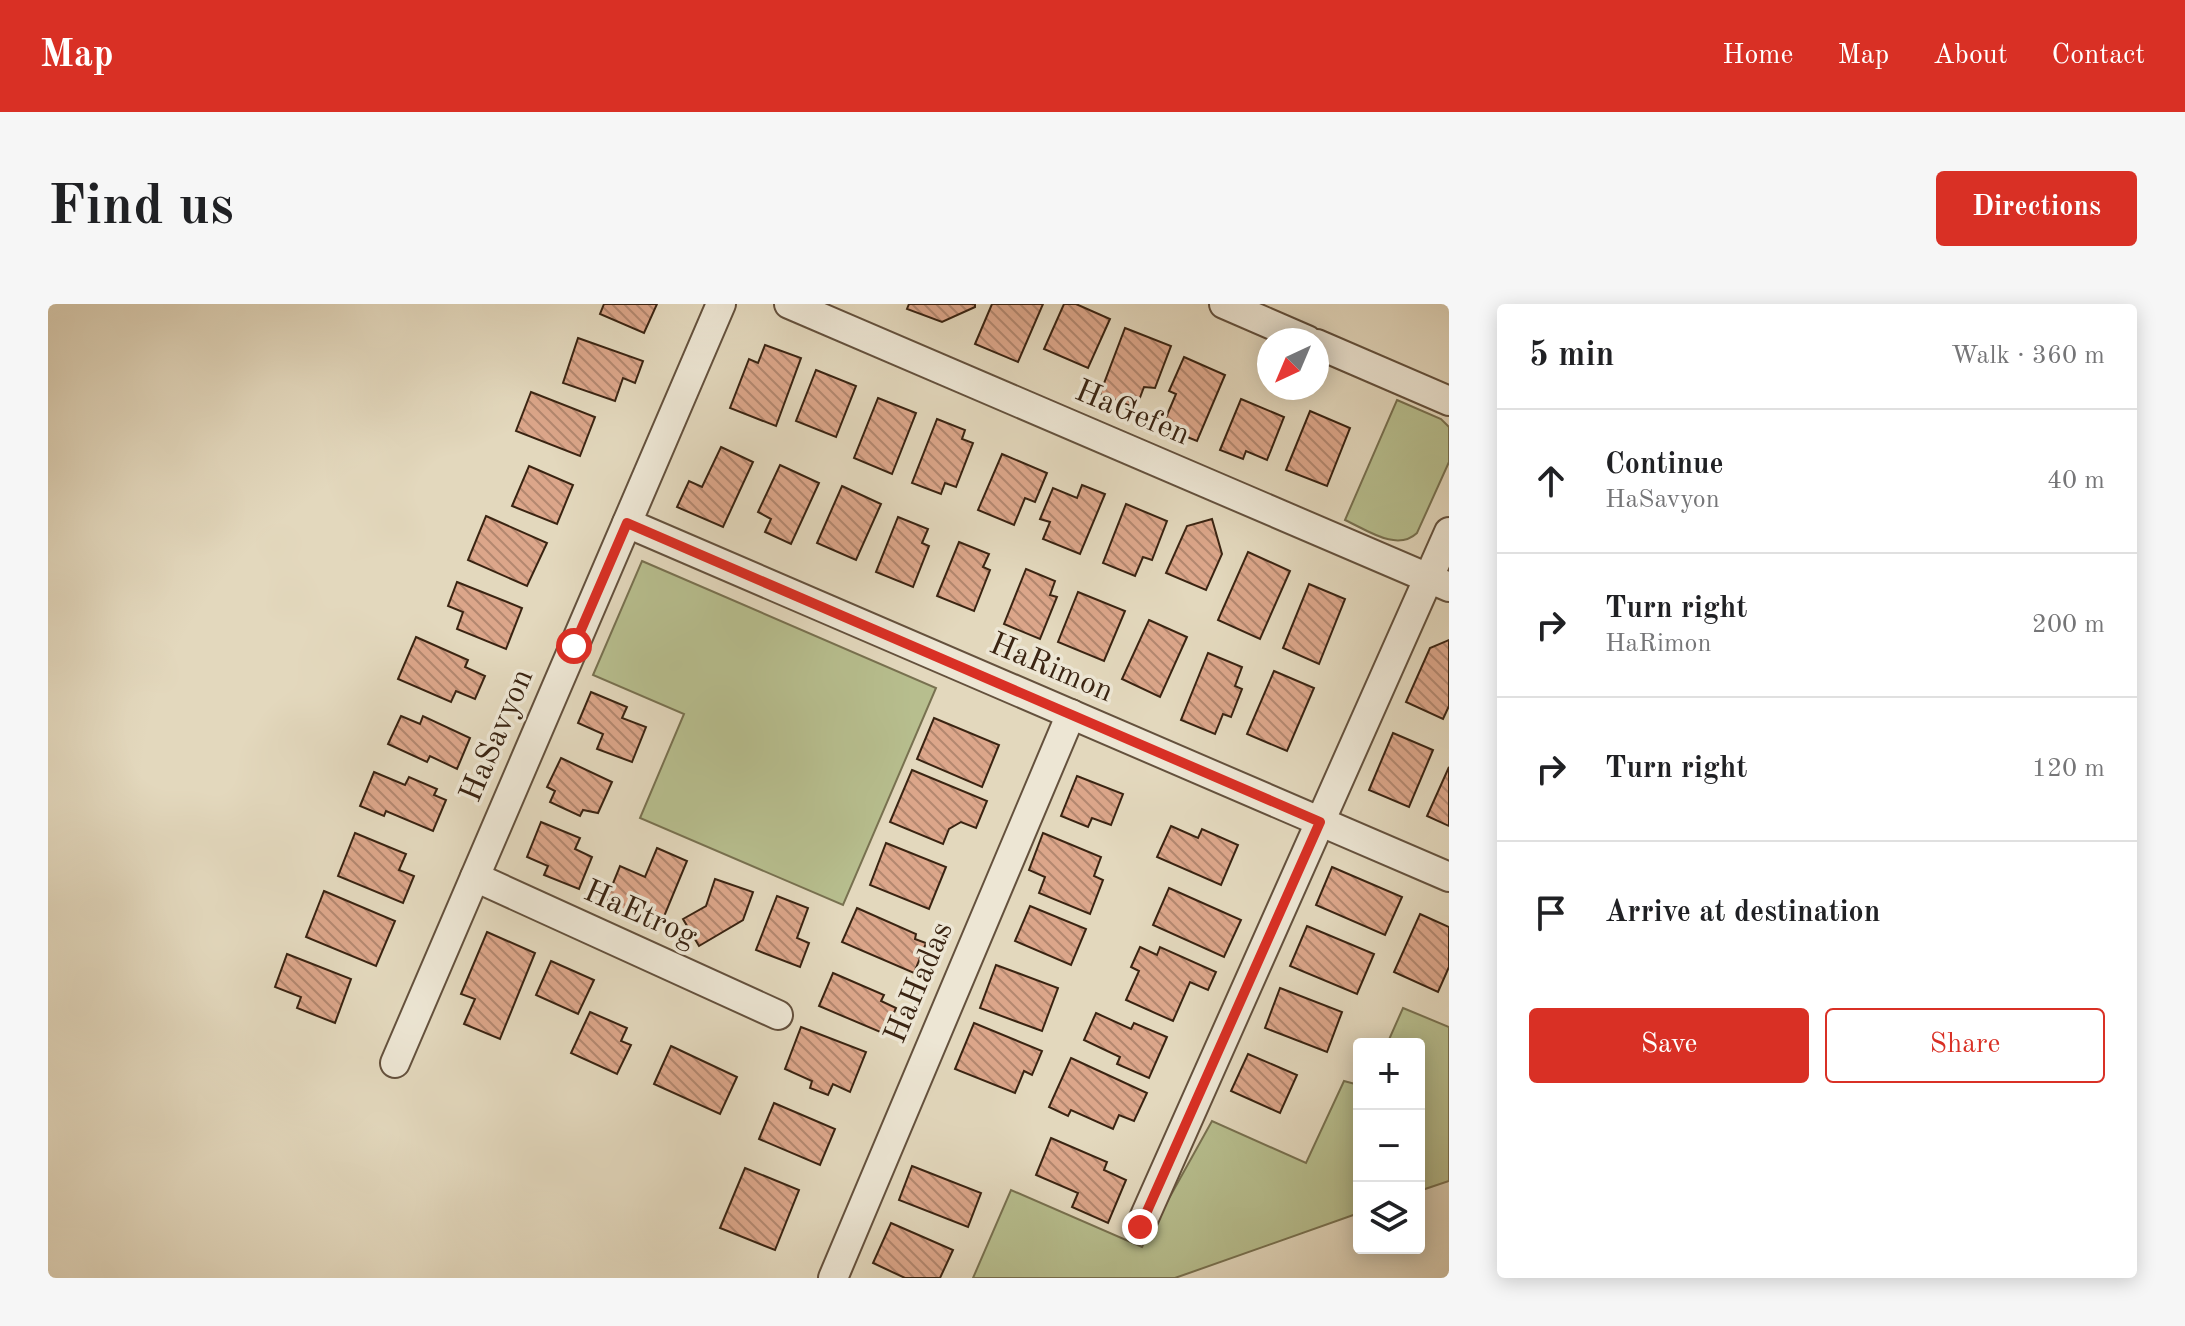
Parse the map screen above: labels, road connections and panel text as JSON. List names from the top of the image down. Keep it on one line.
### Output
{"streets":{"street":["HaGefen","HaRimon","HaSavyon","HaEtrog","HaHadas"]},"crossings":[["HaRimon","HaSavyon"],["HaRimon","HaHadas"],["HaSavyon","HaEtrog"]],"north":"bottom left","page":{"header":"Map","nav":["Home","Map","About","Contact"],"buttons":["Directions",["Save","Share"]],"title":"Find us","heading":["5 min","Walk · 360 m"],"list":[["Continue","HaSavyon","40 m"],["Turn right","HaRimon","200 m"],["Turn right","120 m"],"Arrive at destination"],"map_buttons":["+","−"]}}
